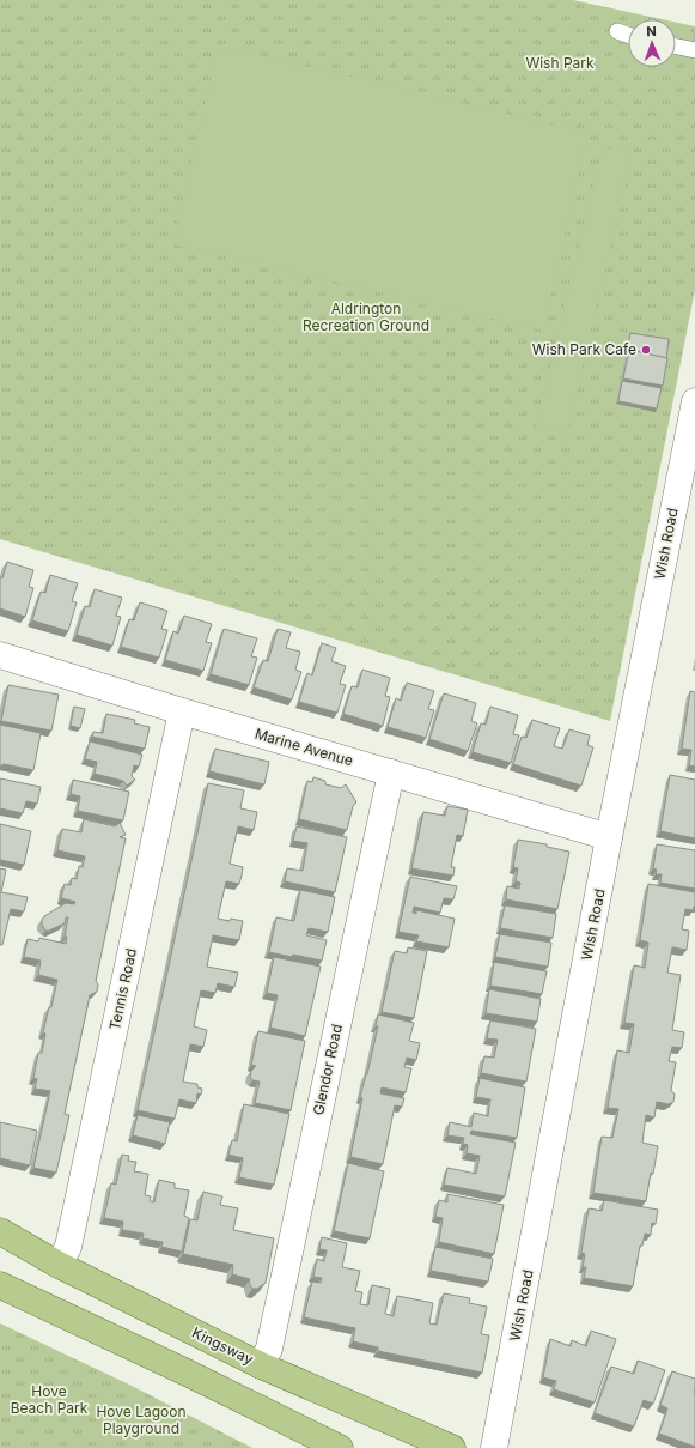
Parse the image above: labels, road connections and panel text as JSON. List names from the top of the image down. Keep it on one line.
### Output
{"streets":{"main road":["Kingsway"],"street":["Wish Road","Marine Avenue","Tennis Road","Glendor Road"]},"crossings":[["Wish Road","Marine Avenue"],["Marine Avenue","Tennis Road"],["Marine Avenue","Glendor Road"],["Tennis Road","Kingsway"],["Glendor Road","Kingsway"]],"parks":["Wish Park","Aldrington Recreation Ground","Hove Beach Park","Hove Lagoon Playground"],"places":["Wish Park Cafe"],"north":"top"}
